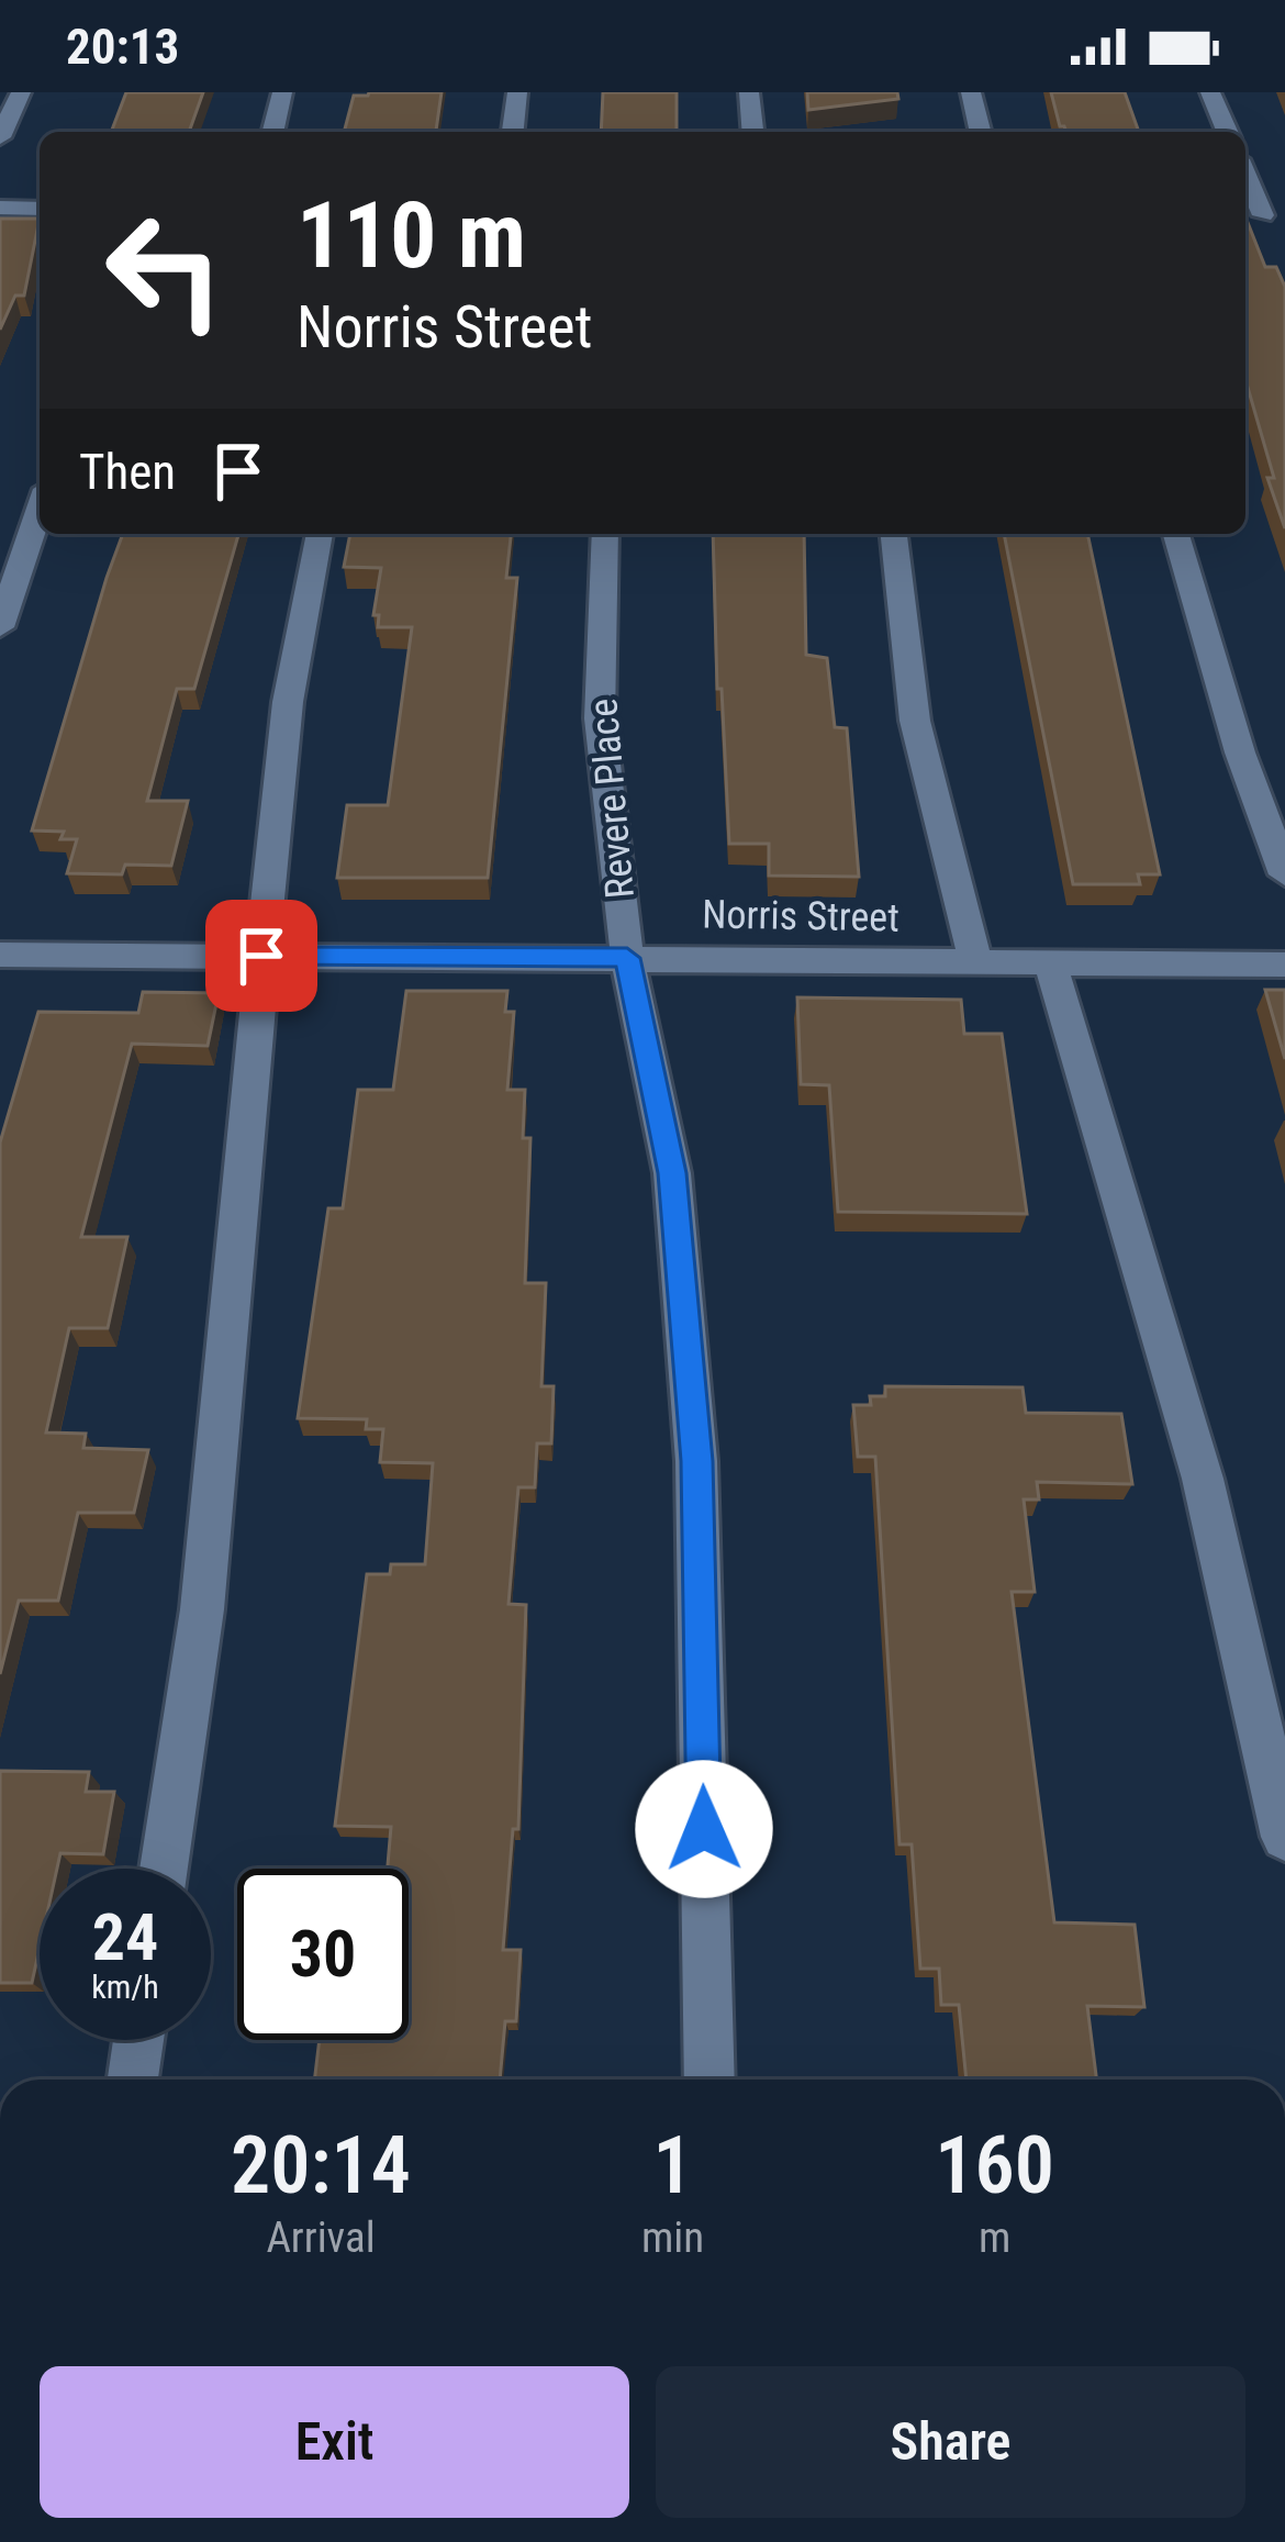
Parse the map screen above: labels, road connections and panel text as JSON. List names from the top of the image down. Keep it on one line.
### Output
{"streets":{"street":["Revere Place","Norris Street"]},"crossings":[["Revere Place","Norris Street"]],"page":{"status":"20:13","turn":["110 m","Norris Street"],"then":"Then","speed":"24 km/h","limit":"30","eta":["20:14","Arrival","1","min","160","m"],"buttons":["Exit","Share"]}}
